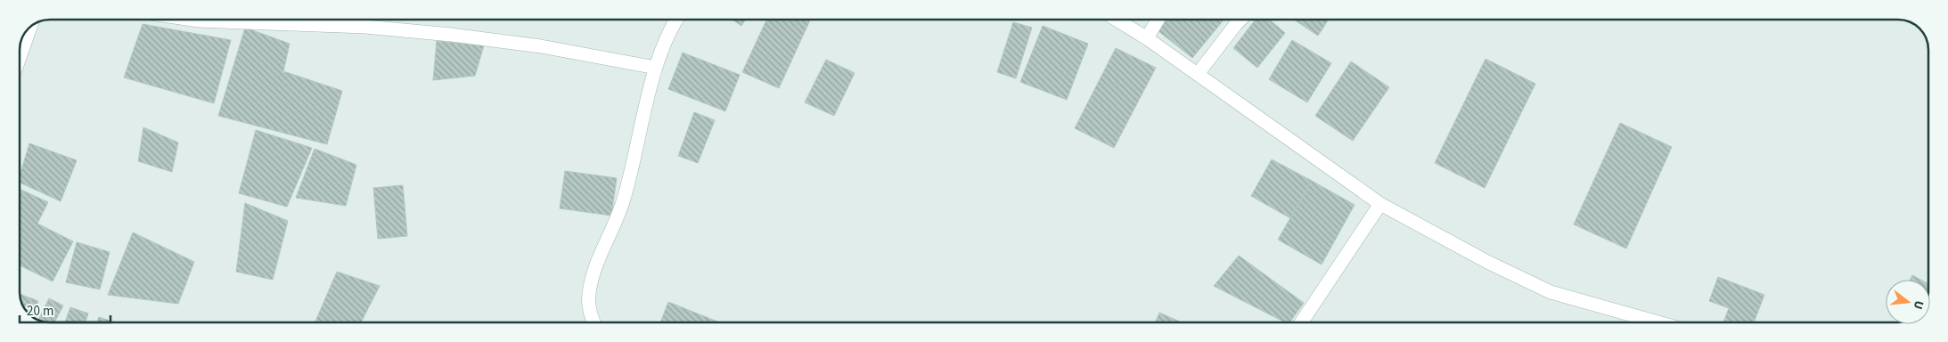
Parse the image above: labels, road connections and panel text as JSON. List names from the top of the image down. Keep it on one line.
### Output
{"scale_bar":"20 m","north":"right"}
